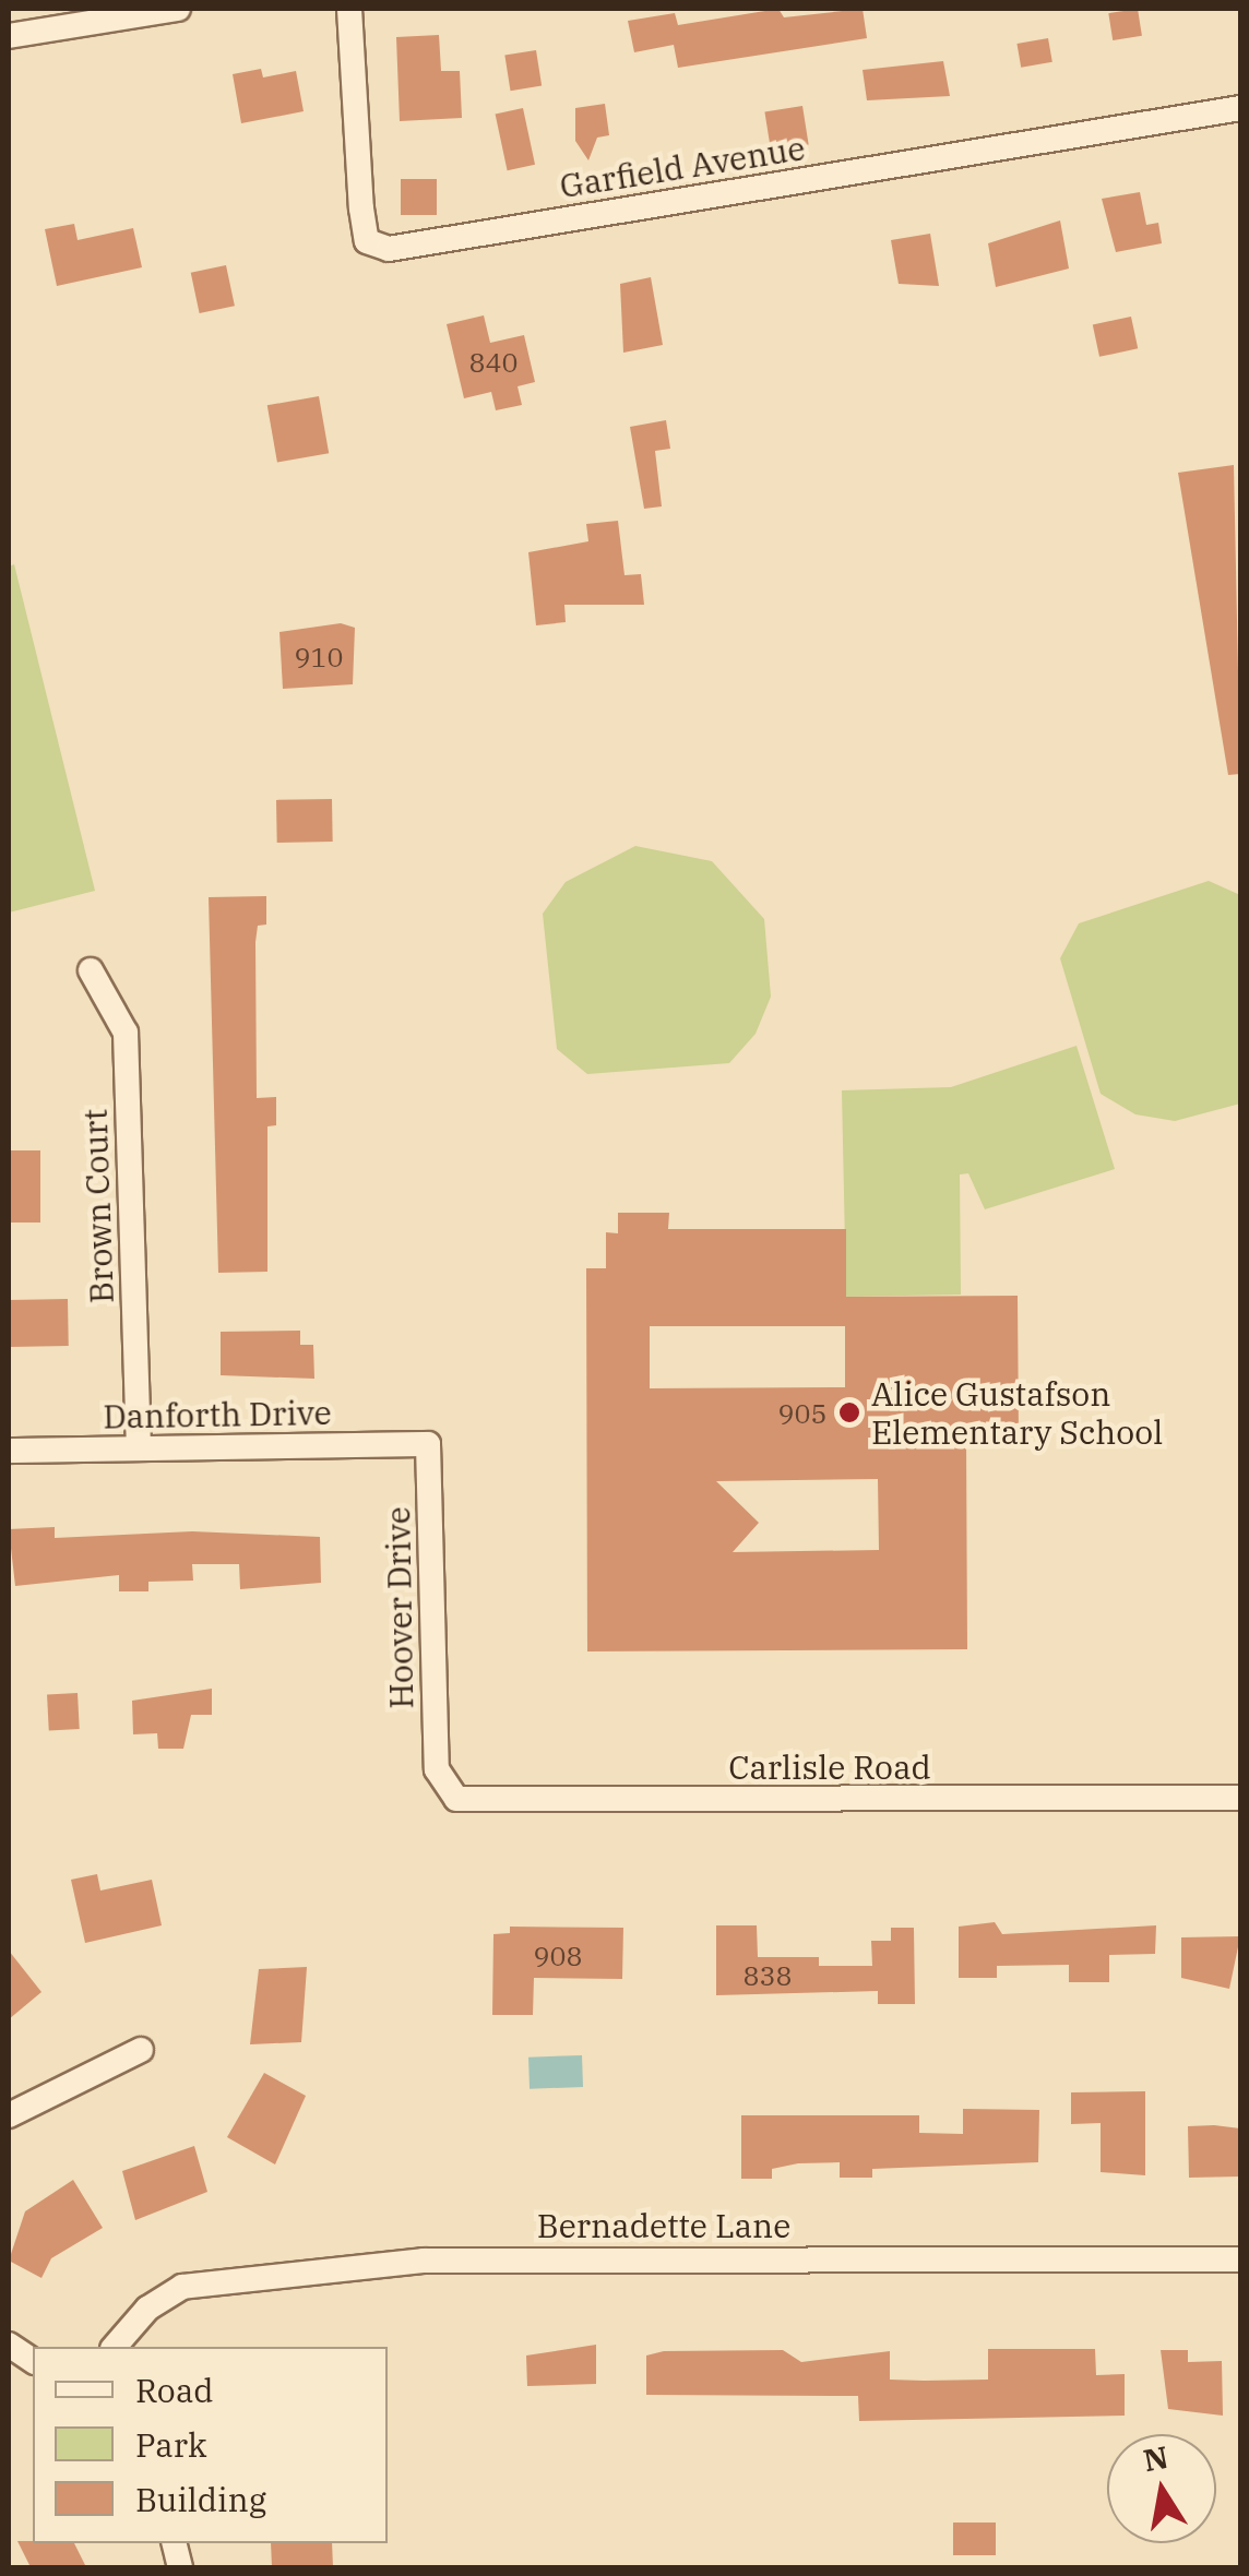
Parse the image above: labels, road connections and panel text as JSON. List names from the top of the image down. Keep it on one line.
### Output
{"streets":{"street":["Garfield Avenue","Brown Court","Danforth Drive","Hoover Drive","Carlisle Road","Bernadette Lane"]},"crossings":[["Brown Court","Danforth Drive"],["Danforth Drive","Hoover Drive"],["Hoover Drive","Carlisle Road"]],"places":["Alice Gustafson Elementary School"],"house_numbers":["840","910","905","908","838"],"legend":["Road","Park","Building"],"north":"top"}
